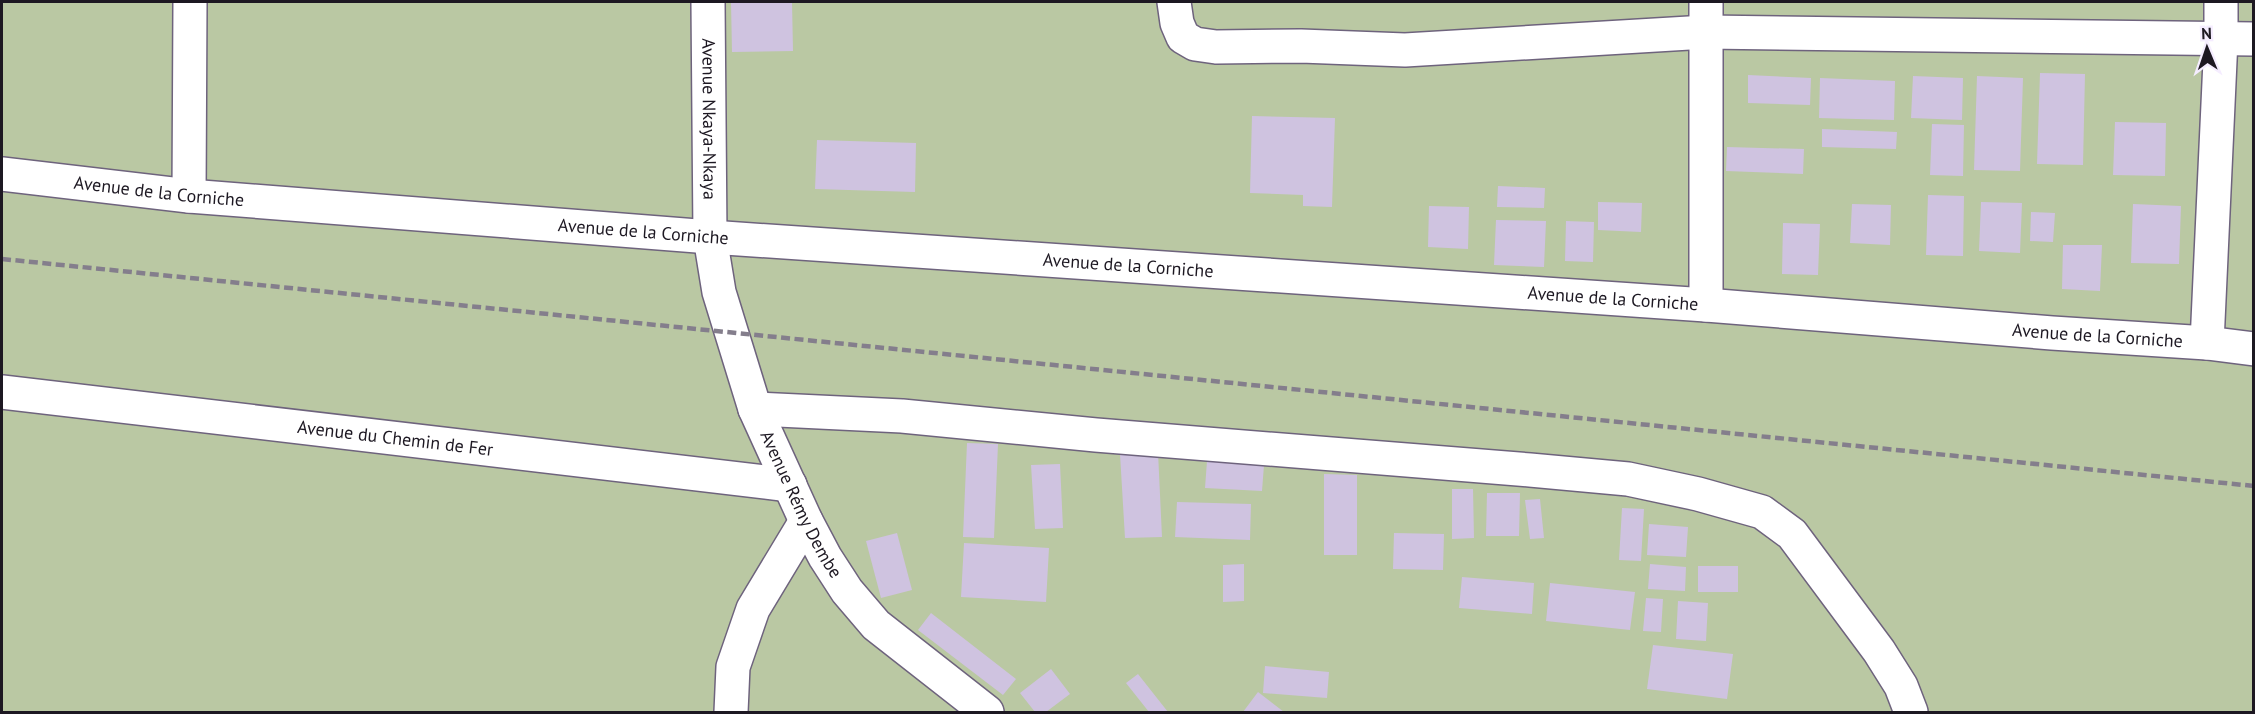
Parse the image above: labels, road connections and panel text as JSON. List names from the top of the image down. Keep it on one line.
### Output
{"streets":{"street":["Avenue Nkaya-Nkaya","Avenue de la Corniche","Avenue du Chemin de Fer","Avenue Rémy Dembe"]},"crossings":[["Avenue Nkaya-Nkaya","Avenue de la Corniche"],["Avenue Nkaya-Nkaya","Avenue Rémy Dembe"],["Avenue de la Corniche","Avenue Rémy Dembe"],["Avenue du Chemin de Fer","Avenue Rémy Dembe"]],"north":"top"}
